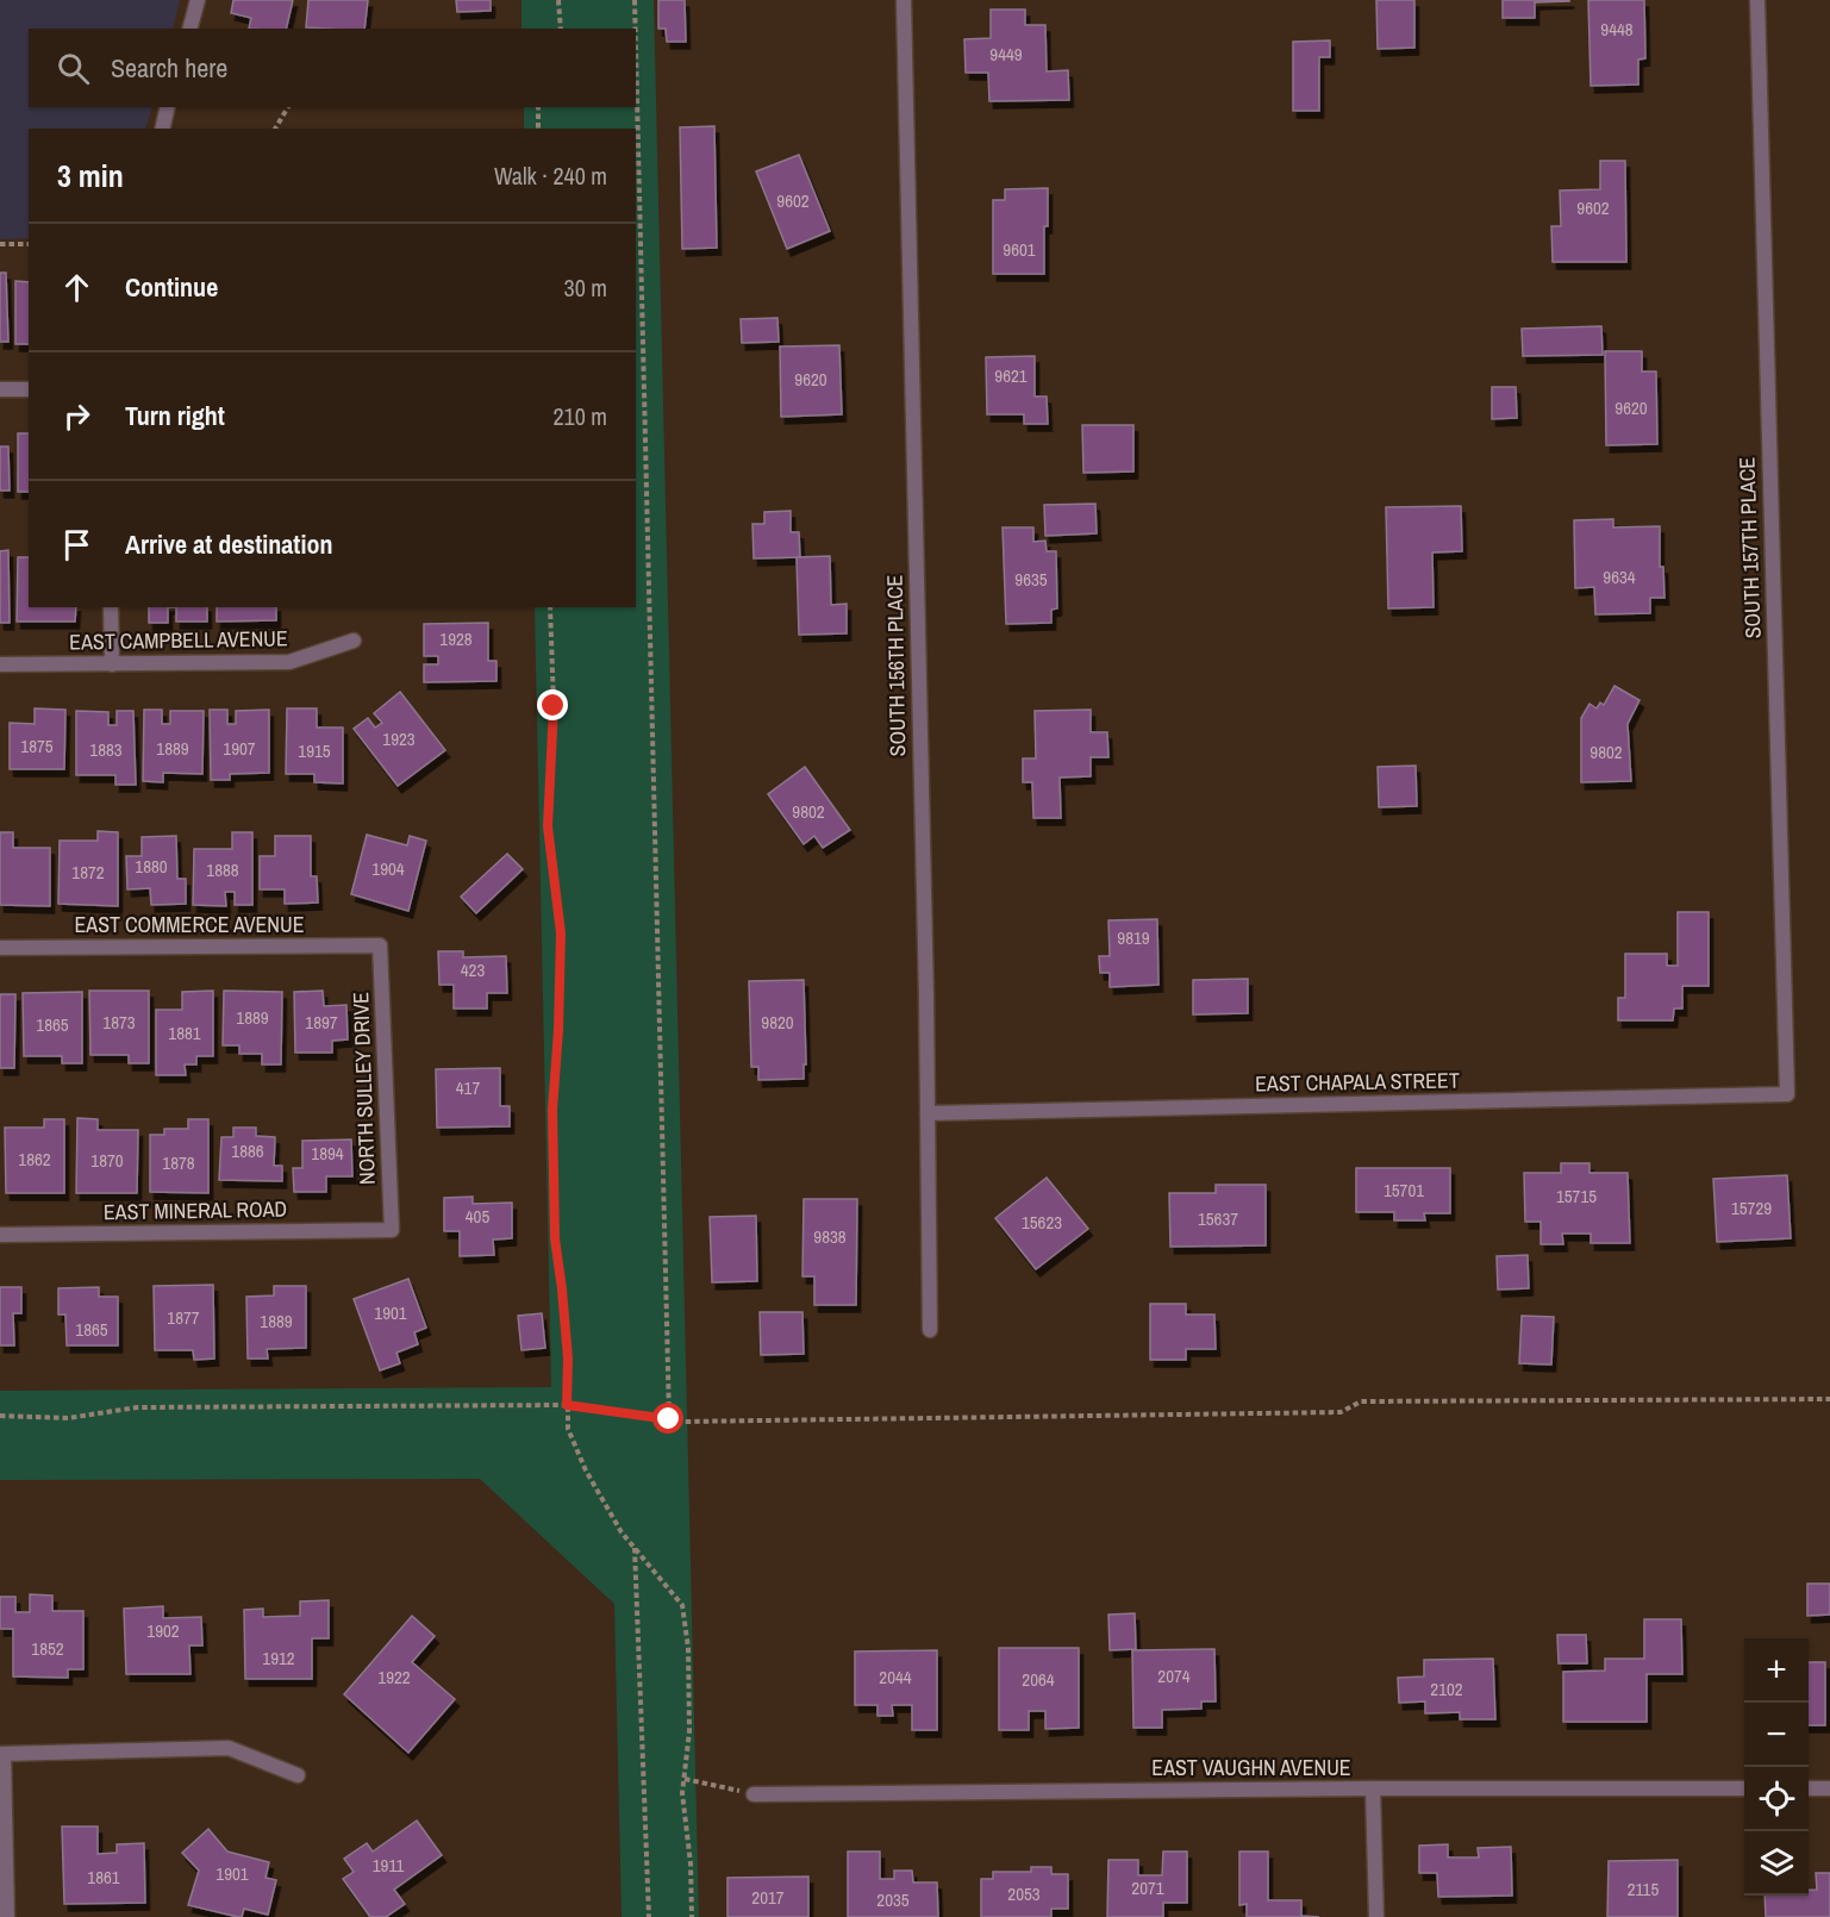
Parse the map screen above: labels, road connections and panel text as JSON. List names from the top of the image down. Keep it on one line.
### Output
{"streets":{"street":["SOUTH 157TH PLACE","EAST CAMPBELL AVENUE","SOUTH 156TH PLACE","EAST COMMERCE AVENUE","EAST CHAPALA STREET","NORTH SULLEY DRIVE","EAST MINERAL ROAD","EAST VAUGHN AVENUE"]},"crossings":[["SOUTH 157TH PLACE","EAST CHAPALA STREET"],["SOUTH 156TH PLACE","EAST CHAPALA STREET"],["EAST COMMERCE AVENUE","NORTH SULLEY DRIVE"],["NORTH SULLEY DRIVE","EAST MINERAL ROAD"]],"house_numbers":["9448","9449","9602","9602","9601","9621","9620","9620","9634","9635","1928","1923","1875","1889","1907","1883","1915","9802","9802","1880","1904","1888","1872","9819","423","1889","1873","1897","9820","1865","1881","417","1886","1894","1862","1870","1878","15701","15715","15729","405","15637","15623","9838","1901","1877","1889","1865","1902","1852","1912","2074","1922","2044","2064","2102","1911","1901","1861","2071","2115","2053","2017","2035"],"page":{"search":"Search here","heading":["3 min","Walk · 240 m"],"list":[["Continue","30 m"],["Turn right","210 m"],"Arrive at destination"],"map_buttons":["+","−"]}}
